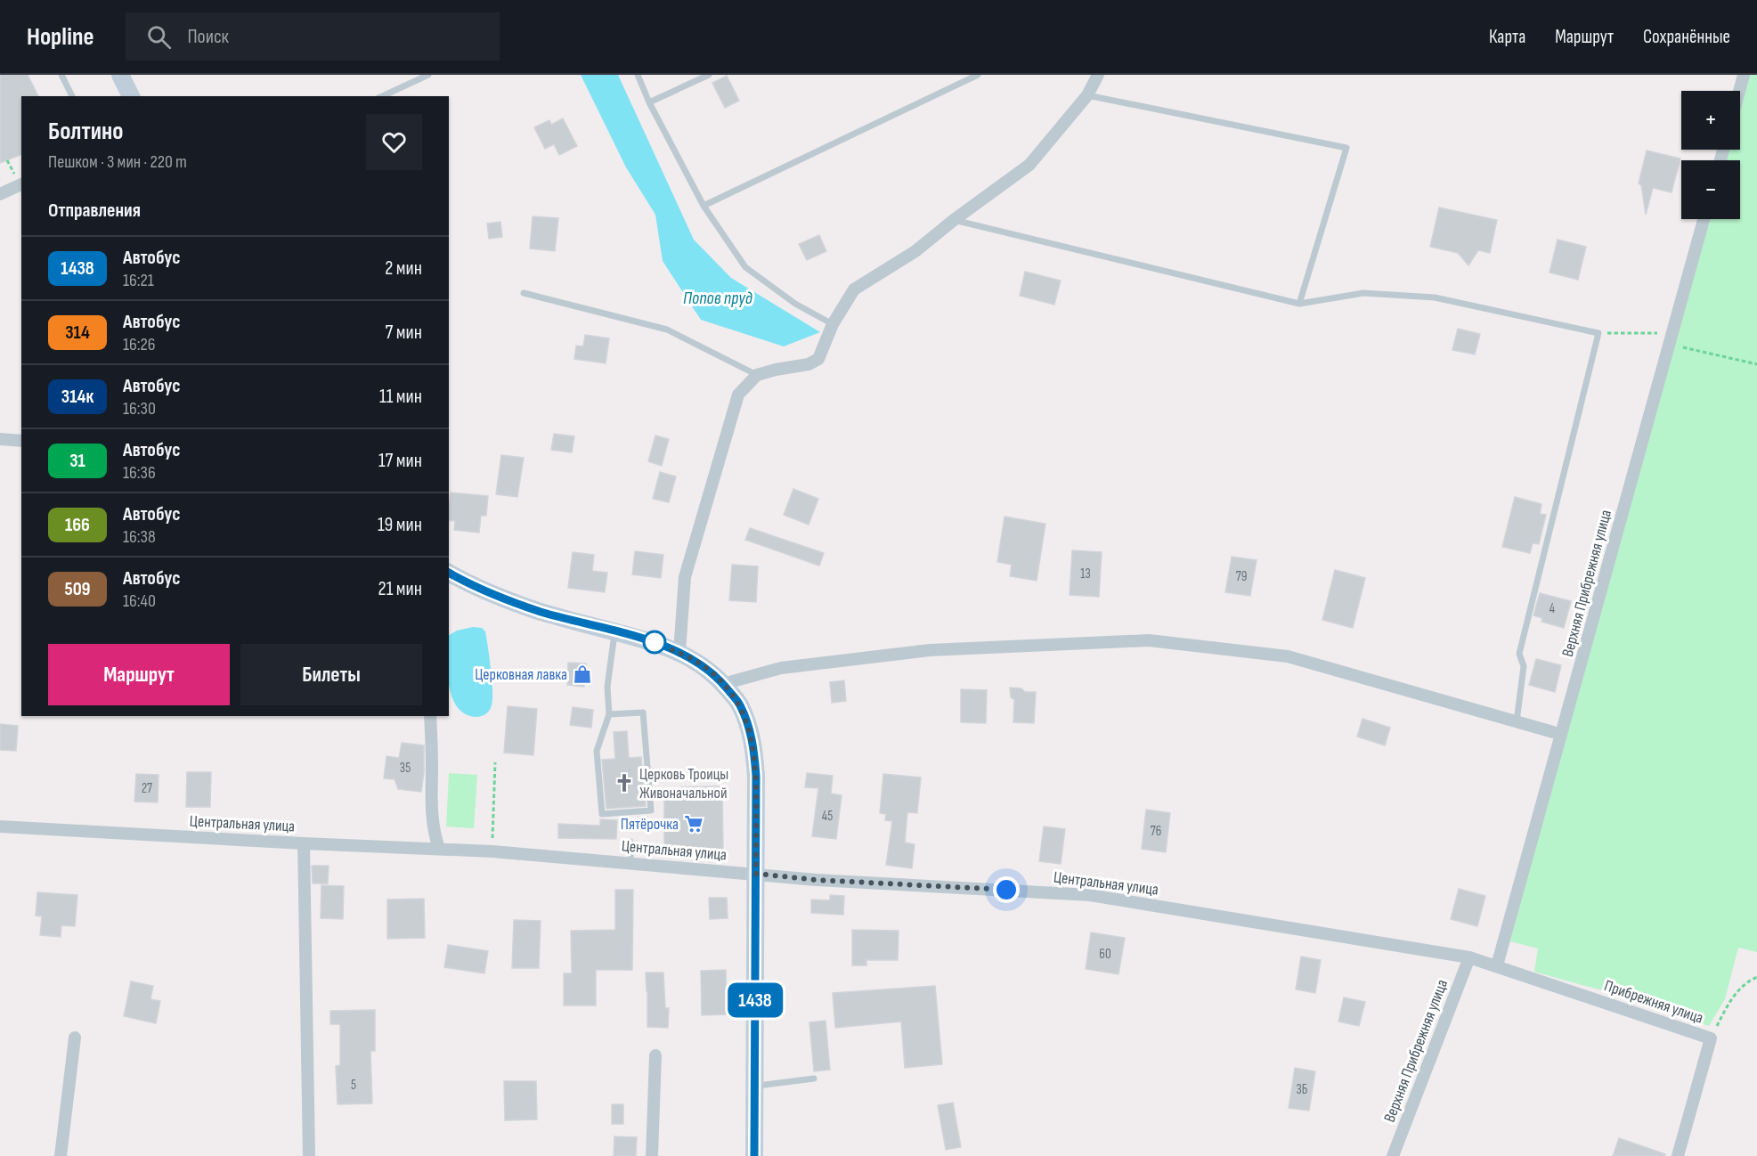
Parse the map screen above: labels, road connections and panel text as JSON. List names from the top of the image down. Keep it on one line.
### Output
{"streets":{"street":["Верхняя Прибрежняя улица","Центральная улица","Прибрежняя улица"]},"crossings":[["Верхняя Прибрежняя улица","Центральная улица"],["Верхняя Прибрежняя улица","Прибрежняя улица"],["Центральная улица","Прибрежняя улица"]],"water":["Попов пруд"],"places":{"shop":["Церковная лавка"],"church":["Церковь Троицы Живоначальной"],"supermarket":["Пятёрочка"]},"lines":["bus line 1438"],"house_numbers":["13","79","4","35","27","45","76","60","5","3Б"],"page":{"header":"Hopline","search":"Поиск","nav":["Карта","Маршрут","Сохранённые"],"on_map":"1438","map_buttons":["+","−"],"heading":[["Болтино","Пешком · 3 мин · 220 m"],"Отправления"],"list":[{"mark":"1438","name":"Автобус","note":"16:21","value":"2 мин"},{"mark":"314","name":"Автобус","note":"16:26","value":"7 мин"},{"mark":"314к","name":"Автобус","note":"16:30","value":"11 мин"},{"mark":"31","name":"Автобус","note":"16:36","value":"17 мин"},{"mark":"166","name":"Автобус","note":"16:38","value":"19 мин"},{"mark":"509","name":"Автобус","note":"16:40","value":"21 мин"}],"buttons":["Маршрут","Билеты"]}}
